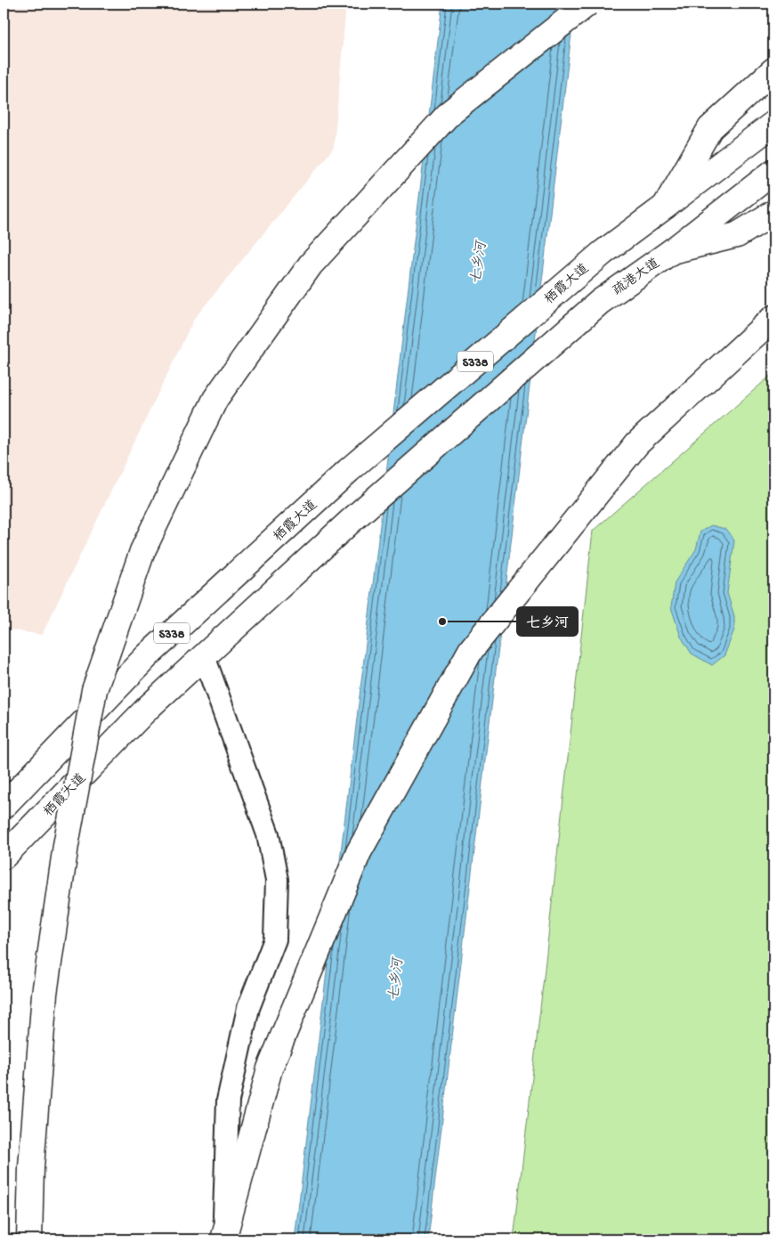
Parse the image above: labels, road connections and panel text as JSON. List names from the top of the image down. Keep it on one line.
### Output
{"streets":{"main road":["疏港大道","栖霞大道","S338"]},"crossings":[["疏港大道","栖霞大道"],["疏港大道","S338"],["栖霞大道","S338"]],"water":["七乡河"],"places":["七乡河"]}
